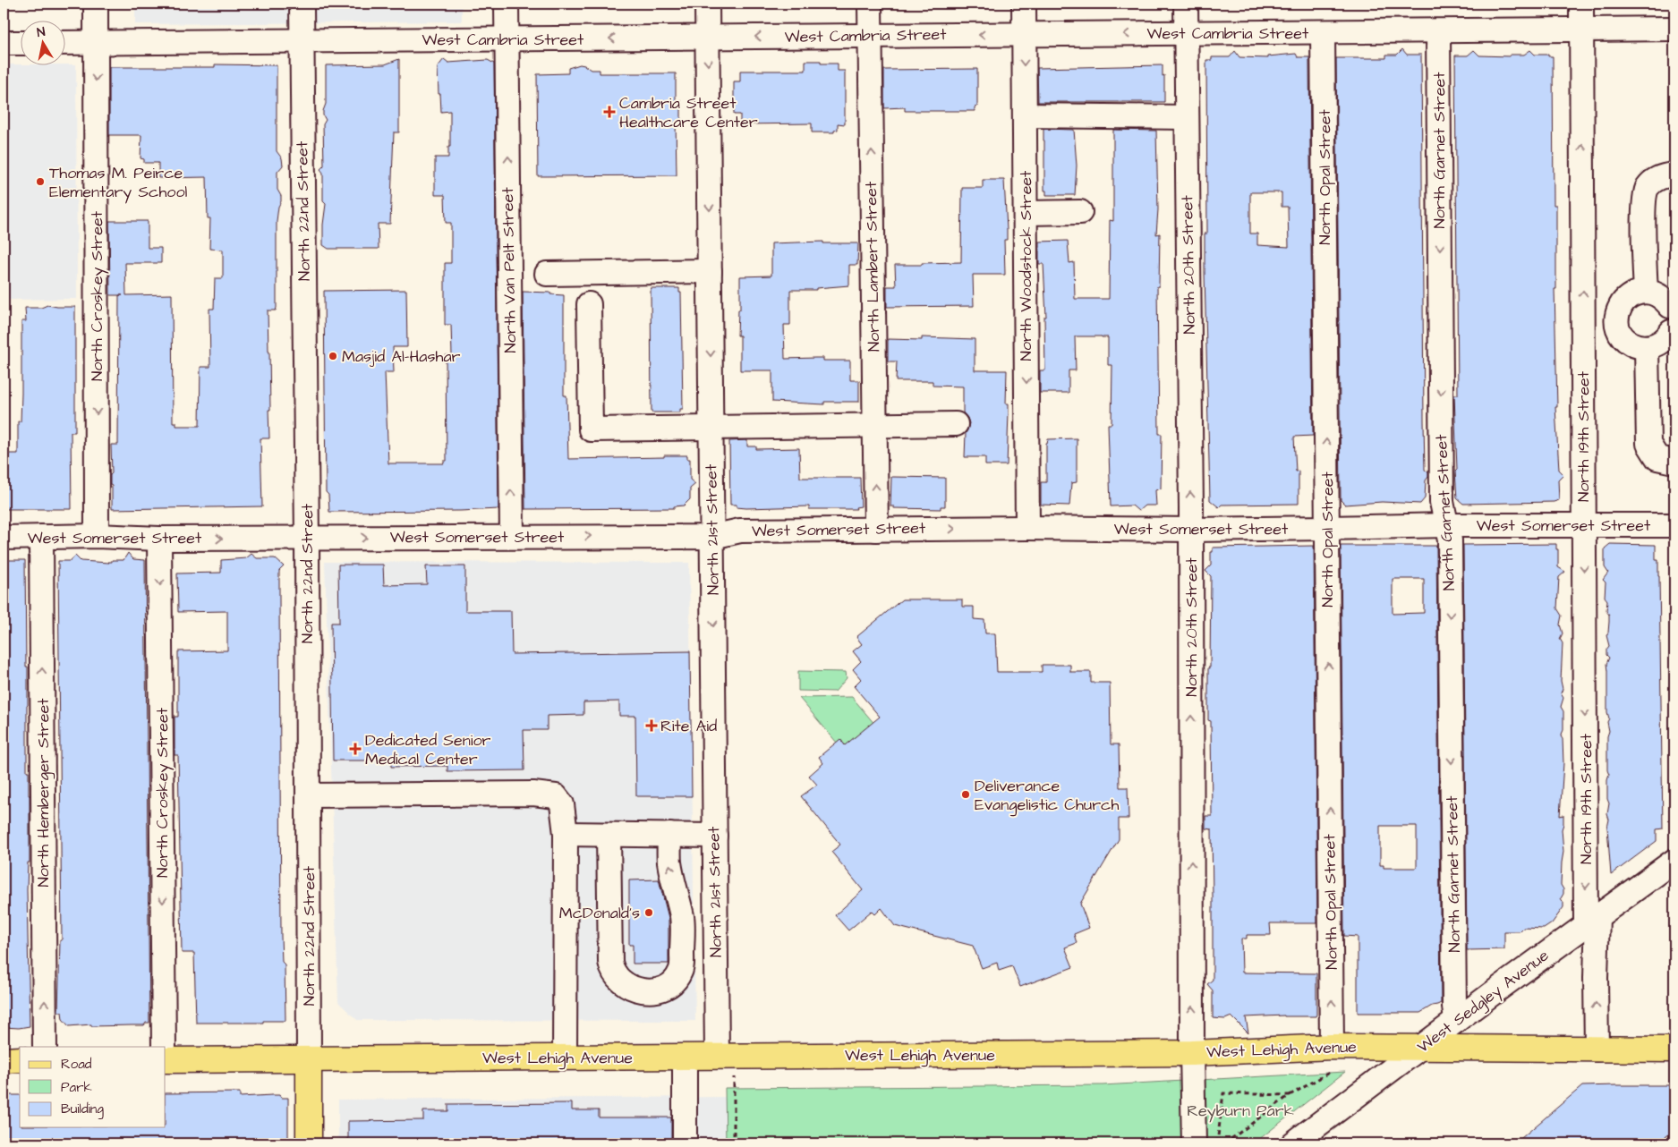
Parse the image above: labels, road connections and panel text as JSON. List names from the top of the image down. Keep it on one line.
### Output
{"streets":{"main road":["North 22nd Street","West Lehigh Avenue"],"street":["West Cambria Street","North Garnet Street","North Opal Street","North 20th Street","North Woodstock Street","North Lambert Street","North Van Pelt Street","North Croskey Street","North 19th Street","West Somerset Street","North 21st Street","North Hemberger Street","West Sedgley Avenue"]},"crossings":[["West Cambria Street","North Garnet Street"],["West Cambria Street","North Opal Street"],["West Cambria Street","North 22nd Street"],["West Cambria Street","North 20th Street"],["West Cambria Street","North Woodstock Street"],["West Cambria Street","North Lambert Street"],["West Cambria Street","North Van Pelt Street"],["West Cambria Street","North Croskey Street"],["West Cambria Street","North 19th Street"],["West Cambria Street","North 21st Street"],["North Garnet Street","West Somerset Street"],["North Garnet Street","West Sedgley Avenue"],["North Opal Street","West Somerset Street"],["North Opal Street","West Lehigh Avenue"],["North 22nd Street","West Somerset Street"],["North 22nd Street","West Lehigh Avenue"],["North 20th Street","West Somerset Street"],["North 20th Street","West Lehigh Avenue"],["North Woodstock Street","West Somerset Street"],["North Lambert Street","West Somerset Street"],["North Van Pelt Street","West Somerset Street"],["North Croskey Street","West Somerset Street"],["North 19th Street","West Somerset Street"],["North 19th Street","West Sedgley Avenue"],["North 19th Street","West Lehigh Avenue"],["West Somerset Street","North 21st Street"],["West Somerset Street","North Hemberger Street"],["North 21st Street","West Lehigh Avenue"],["West Sedgley Avenue","West Lehigh Avenue"]],"one_way":["North Garnet Street","North Opal Street","North 20th Street","North Woodstock Street","North Lambert Street","North Van Pelt Street","North Croskey Street","West Somerset Street","North 21st Street","North Hemberger Street"],"parks":["Reyburn Park"],"places":{"health":["Cambria Street Healthcare Center","Rite Aid","Dedicated Senior Medical Center"],"other":["Thomas M. Peirce Elementary School","Masjid Al-Hashar","Deliverance Evangelistic Church","McDonald's"]},"legend":["Road","Park","Building"],"north":"top"}
